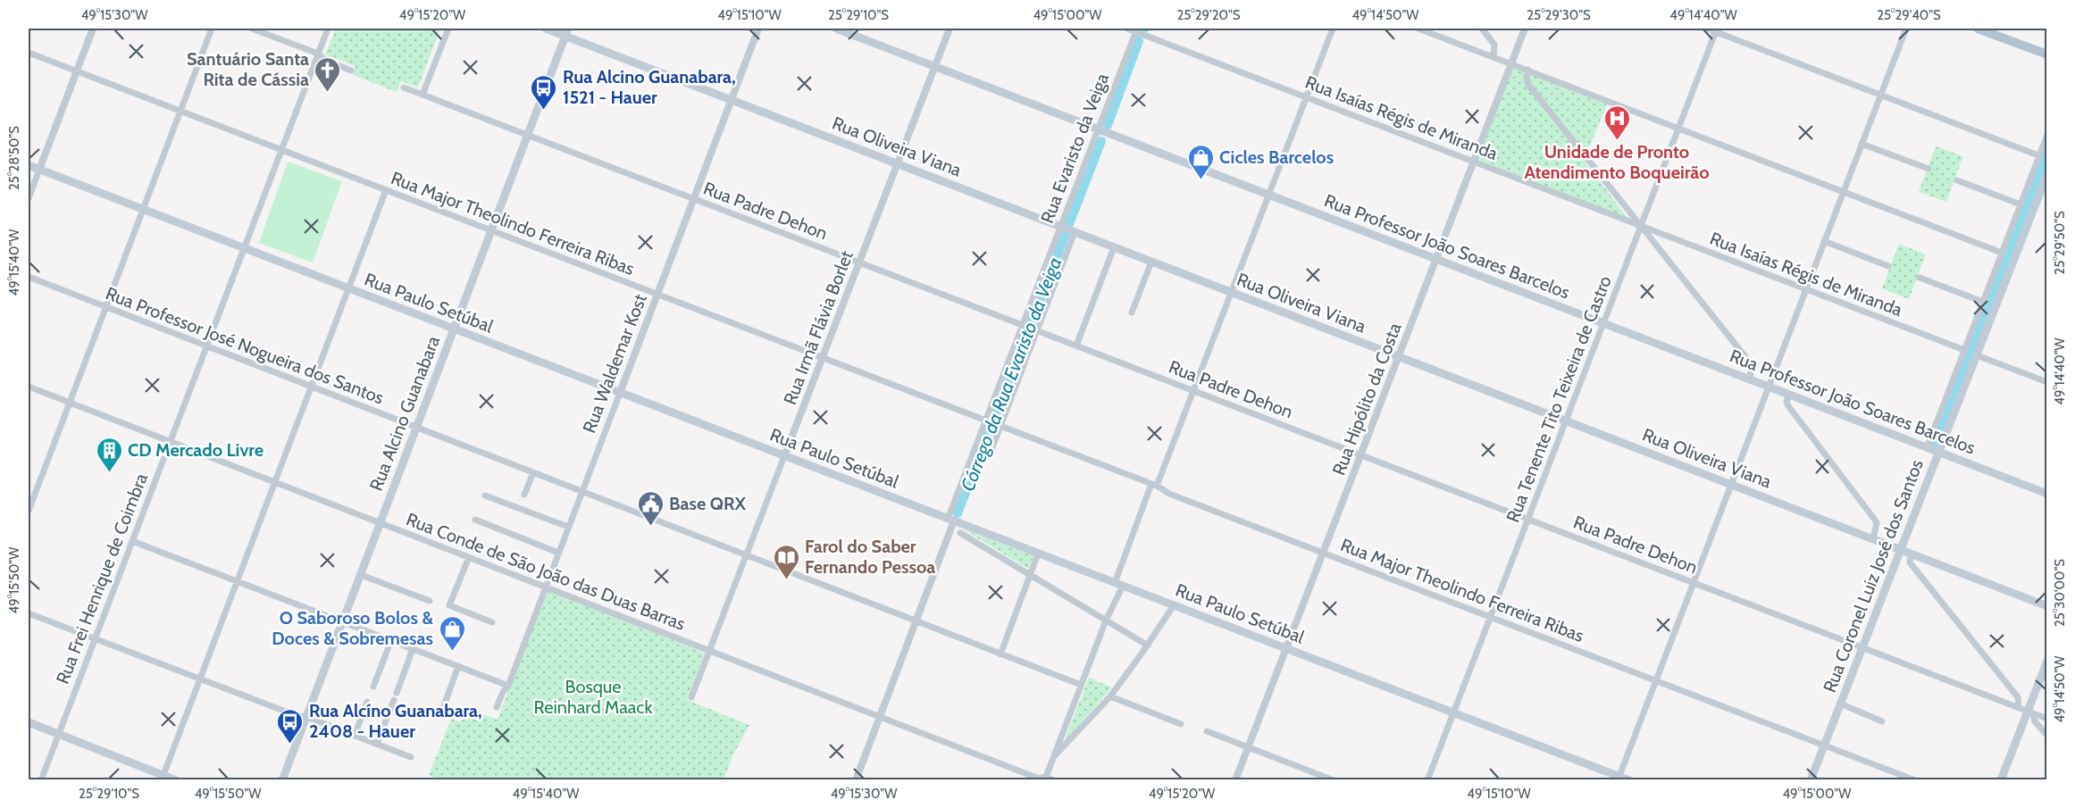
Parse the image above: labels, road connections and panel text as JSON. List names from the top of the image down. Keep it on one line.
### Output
{"streets":{"main road":["Rua Oliveira Viana","Rua Professor João Soares Barcelos","Rua Paulo Setúbal","Rua Alcino Guanabara","Rua Coronel Luiz José dos Santos"],"street":["Rua Isaías Régis de Miranda","Rua Evaristo da Veiga","Rua Padre Dehon","Rua Major Theolindo Ferreira Ribas","Rua Irmã Flávia Borlet","Rua Professor José Nogueira dos Santos","Rua Waldemar Kost","Rua Hipólito da Costa","Rua Tenente Tito Teixeira de Castro","Rua Conde de São João das Duas Barras","Rua Frei Henrique de Coimbra"]},"crossings":[["Rua Isaías Régis de Miranda","Rua Evaristo da Veiga"],["Rua Isaías Régis de Miranda","Rua Hipólito da Costa"],["Rua Isaías Régis de Miranda","Rua Tenente Tito Teixeira de Castro"],["Rua Isaías Régis de Miranda","Rua Coronel Luiz José dos Santos"],["Rua Oliveira Viana","Rua Evaristo da Veiga"],["Rua Oliveira Viana","Rua Irmã Flávia Borlet"],["Rua Oliveira Viana","Rua Waldemar Kost"],["Rua Oliveira Viana","Rua Hipólito da Costa"],["Rua Oliveira Viana","Rua Tenente Tito Teixeira de Castro"],["Rua Oliveira Viana","Rua Alcino Guanabara"],["Rua Oliveira Viana","Rua Coronel Luiz José dos Santos"],["Rua Evaristo da Veiga","Rua Padre Dehon"],["Rua Evaristo da Veiga","Rua Major Theolindo Ferreira Ribas"],["Rua Evaristo da Veiga","Rua Professor João Soares Barcelos"],["Rua Evaristo da Veiga","Rua Paulo Setúbal"],["Rua Evaristo da Veiga","Rua Professor José Nogueira dos Santos"],["Rua Evaristo da Veiga","Rua Conde de São João das Duas Barras"],["Rua Padre Dehon","Rua Irmã Flávia Borlet"],["Rua Padre Dehon","Rua Waldemar Kost"],["Rua Padre Dehon","Rua Hipólito da Costa"],["Rua Padre Dehon","Rua Tenente Tito Teixeira de Castro"],["Rua Padre Dehon","Rua Alcino Guanabara"],["Rua Padre Dehon","Rua Coronel Luiz José dos Santos"],["Rua Major Theolindo Ferreira Ribas","Rua Irmã Flávia Borlet"],["Rua Major Theolindo Ferreira Ribas","Rua Waldemar Kost"],["Rua Major Theolindo Ferreira Ribas","Rua Hipólito da Costa"],["Rua Major Theolindo Ferreira Ribas","Rua Tenente Tito Teixeira de Castro"],["Rua Major Theolindo Ferreira Ribas","Rua Alcino Guanabara"],["Rua Major Theolindo Ferreira Ribas","Rua Coronel Luiz José dos Santos"],["Rua Major Theolindo Ferreira Ribas","Rua Frei Henrique de Coimbra"],["Rua Professor João Soares Barcelos","Rua Irmã Flávia Borlet"],["Rua Professor João Soares Barcelos","Rua Hipólito da Costa"],["Rua Professor João Soares Barcelos","Rua Tenente Tito Teixeira de Castro"],["Rua Professor João Soares Barcelos","Rua Coronel Luiz José dos Santos"],["Rua Paulo Setúbal","Rua Irmã Flávia Borlet"],["Rua Paulo Setúbal","Rua Waldemar Kost"],["Rua Paulo Setúbal","Rua Hipólito da Costa"],["Rua Paulo Setúbal","Rua Tenente Tito Teixeira de Castro"],["Rua Paulo Setúbal","Rua Alcino Guanabara"],["Rua Paulo Setúbal","Rua Frei Henrique de Coimbra"],["Rua Irmã Flávia Borlet","Rua Professor José Nogueira dos Santos"],["Rua Irmã Flávia Borlet","Rua Conde de São João das Duas Barras"],["Rua Professor José Nogueira dos Santos","Rua Waldemar Kost"],["Rua Professor José Nogueira dos Santos","Rua Alcino Guanabara"],["Rua Professor José Nogueira dos Santos","Rua Frei Henrique de Coimbra"],["Rua Waldemar Kost","Rua Conde de São João das Duas Barras"],["Rua Alcino Guanabara","Rua Conde de São João das Duas Barras"],["Rua Conde de São João das Duas Barras","Rua Frei Henrique de Coimbra"]],"water":["Córrego da Rua Evaristo da Veiga"],"parks":["Bosque Reinhard Maack"],"places":{"church":["Santuário Santa Rita de Cássia"],"bus stop":["Rua Alcino Guanabara, 1521 - Hauer","Rua Alcíno Guanabara, 2408 - Hauer"],"hospital":["Unidade de Pronto Atendimento Boqueirão"],"shop":["Cicles Barcelos","O Saboroso Bolos & Doces & Sobremesas"],"building":["CD Mercado Livre"],"public building":["Base QRX"],"library":["Farol do Saber Fernando Pessoa"]},"coordinates":["49°15'30\"W","49°15'20\"W","49°15'10\"W","25°29'10\"S","49°15'00\"W","25°29'20\"S","49°14'50\"W","25°29'30\"S","49°14'40\"W","25°29'40\"S","25°28'50\"S","25°29'50\"S","49°15'40\"W","49°15'50\"W","25°30'00\"S"]}
